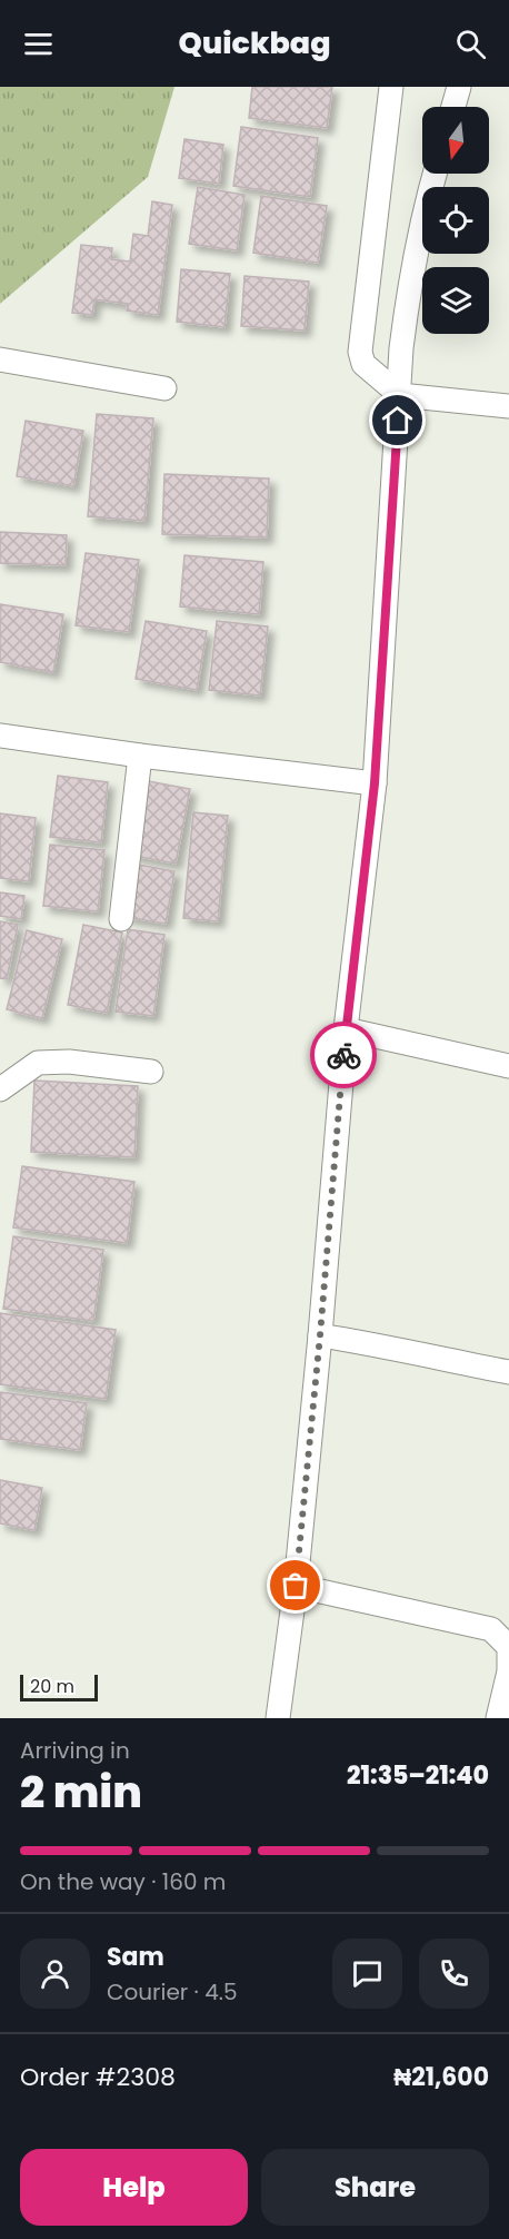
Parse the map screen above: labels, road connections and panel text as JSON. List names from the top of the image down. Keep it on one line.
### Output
{"scale_bar":"20 m","north":"bottom","page":{"header":"Quickbag","scale":"20 m","heading":["2 min","Arriving in","21:35–21:40"],"panel":["Sam","Courier · 4.5","Order #2308","₦21,600"],"bar":"On the way · 160 m","buttons":["Help","Share"]}}
